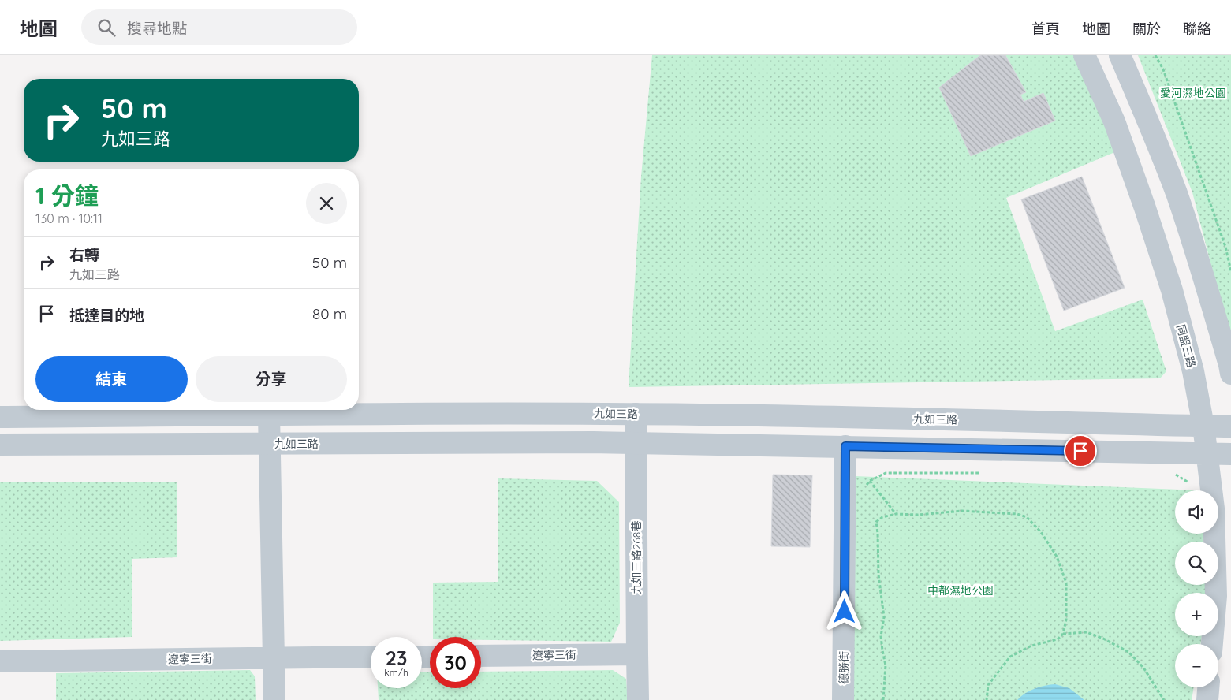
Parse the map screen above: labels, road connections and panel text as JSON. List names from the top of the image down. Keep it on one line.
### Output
{"streets":{"street":["同盟三路","九如三路","九如三路268巷","遼寧三街","德勝街"]},"crossings":[["同盟三路","九如三路"],["九如三路","九如三路268巷"],["九如三路","德勝街"],["九如三路268巷","遼寧三街"]],"parks":["愛河濕地公園","中都濕地公園"],"page":{"header":"地圖","search":"搜尋地點","nav":["首頁","地圖","關於","聯絡"],"turn":["50 m","九如三路"],"heading":["1 分鐘","130 m · 10:11"],"list":[{"name":"右轉","note":"九如三路","value":"50 m"},{"name":"抵達目的地","value":"80 m"}],"buttons":["結束","分享"],"map_buttons":["+","−"],"speed":"23 km/h","limit":"30"}}
